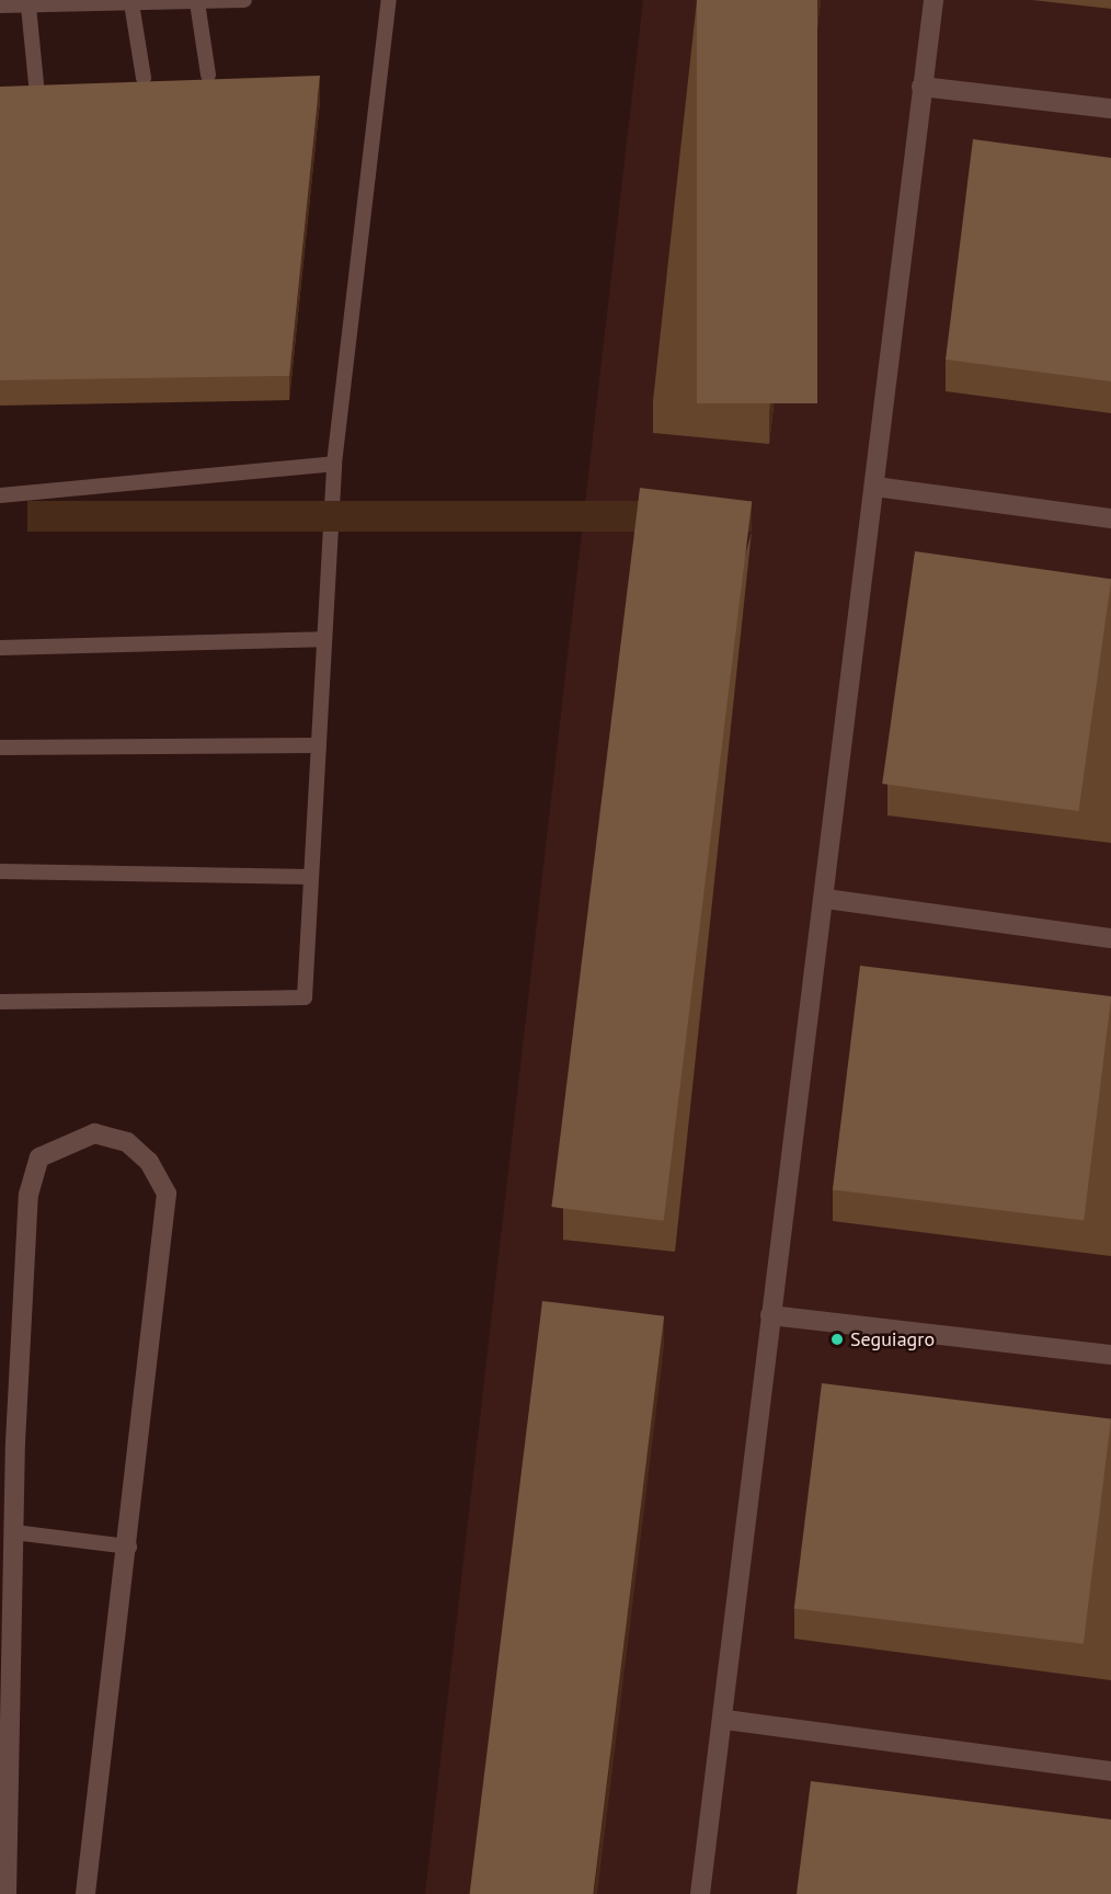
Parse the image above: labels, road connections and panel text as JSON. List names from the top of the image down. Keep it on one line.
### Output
{"places":["Seguiagro"]}
